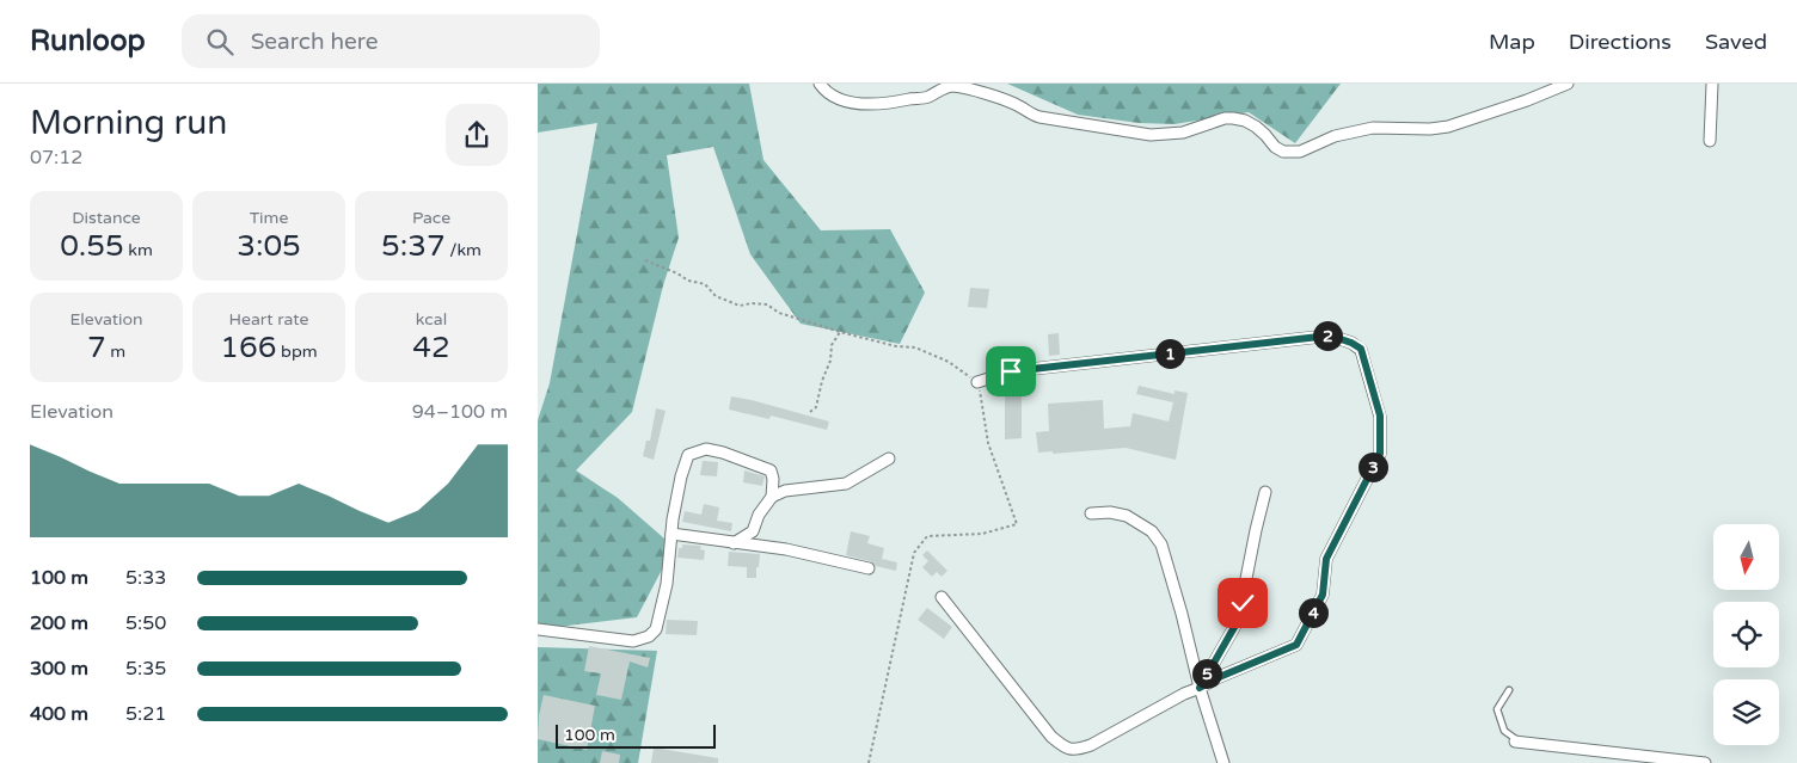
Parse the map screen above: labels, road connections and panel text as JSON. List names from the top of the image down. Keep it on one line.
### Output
{"scale_bar":"100 m","north":"bottom","page":{"header":"Runloop","search":"Search here","nav":["Map","Directions","Saved"],"heading":["Morning run","07:12"],"stats":[["Distance","0.55 km"],["Time","3:05"],["Pace","5:37 /km"],["Elevation","7 m"],["Heart rate","166 bpm"],["kcal","42"]],"pins":["2","1","3","4","5"],"chart":["Elevation","94–100 m"],"list":[{"name":"100 m","note":"5:33"},{"name":"200 m","note":"5:50"},{"name":"300 m","note":"5:35"},{"name":"400 m","note":"5:21"}],"scale":"100 m"}}
